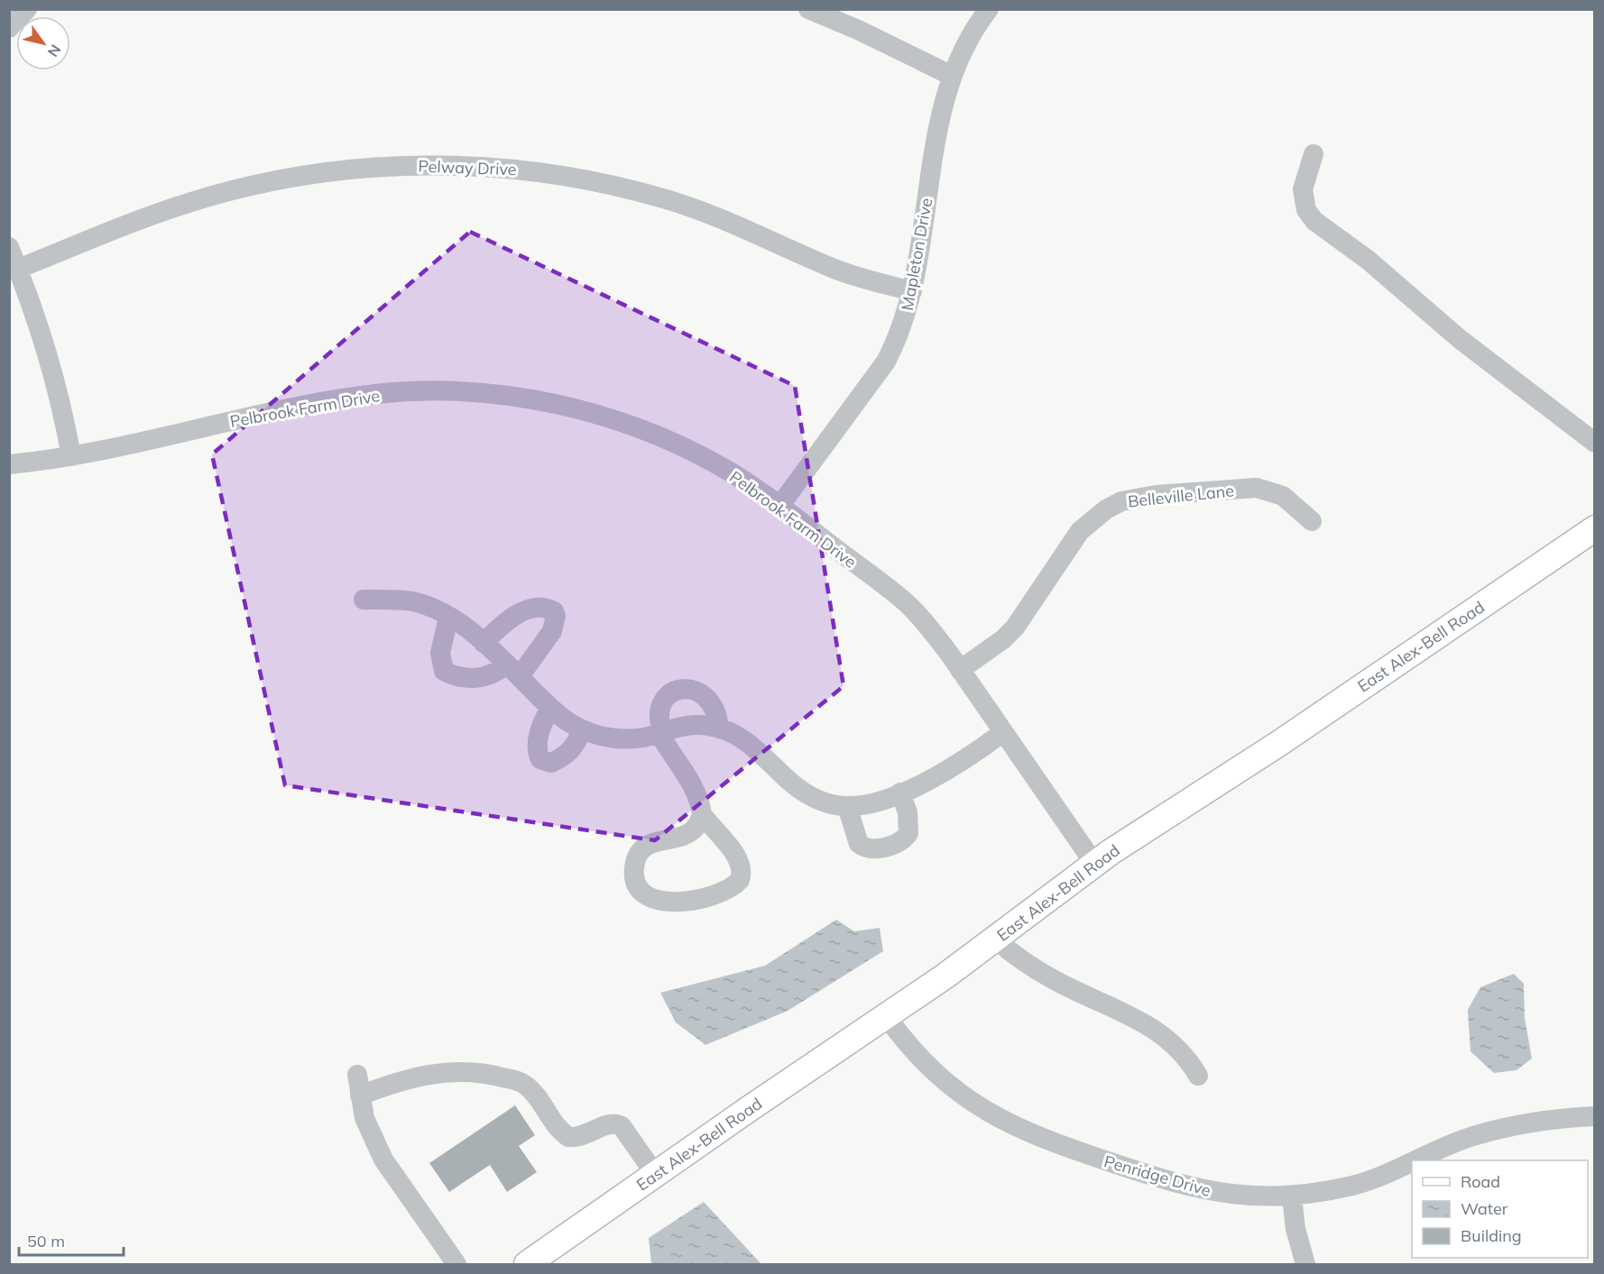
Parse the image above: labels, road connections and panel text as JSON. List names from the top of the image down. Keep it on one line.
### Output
{"streets":{"main road":["East Alex-Bell Road"],"street":["Pelway Drive","Mapleton Drive","Pelbrook Farm Drive","Belleville Lane","Penridge Drive"]},"crossings":[["Pelway Drive","Mapleton Drive"],["Mapleton Drive","Pelbrook Farm Drive"],["Pelbrook Farm Drive","Belleville Lane"],["Pelbrook Farm Drive","East Alex-Bell Road"],["East Alex-Bell Road","Penridge Drive"]],"legend":["Road","Water","Building"],"scale_bar":"50 m","north":"bottom right"}
